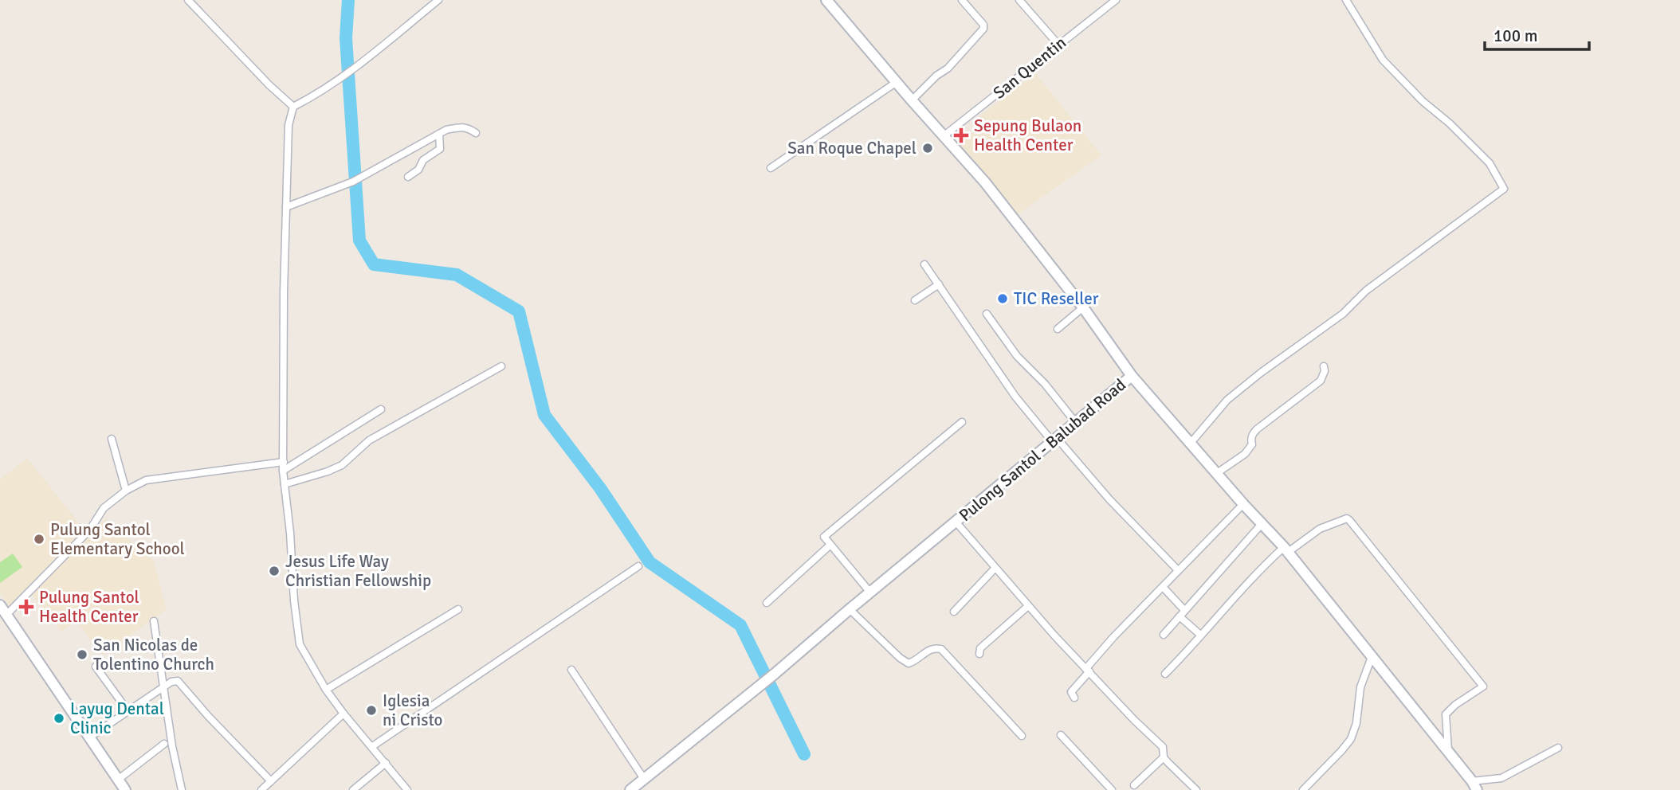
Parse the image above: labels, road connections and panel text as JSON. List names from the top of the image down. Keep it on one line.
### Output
{"streets":{"street":["San Quentin","Pulong Santol - Balubad Road"]},"crossings":[["San Quentin","Pulong Santol - Balubad Road"]],"places":{"health":["Sepung Bulaon Health Center","Pulung Santol Health Center"],"other":["San Roque Chapel","TIC Reseller","Pulung Santol Elementary School","Jesus Life Way Christian Fellowship","San Nicolas de Tolentino Church","Iglesia ni Cristo","Layug Dental Clinic"]},"scale_bar":"100 m"}
